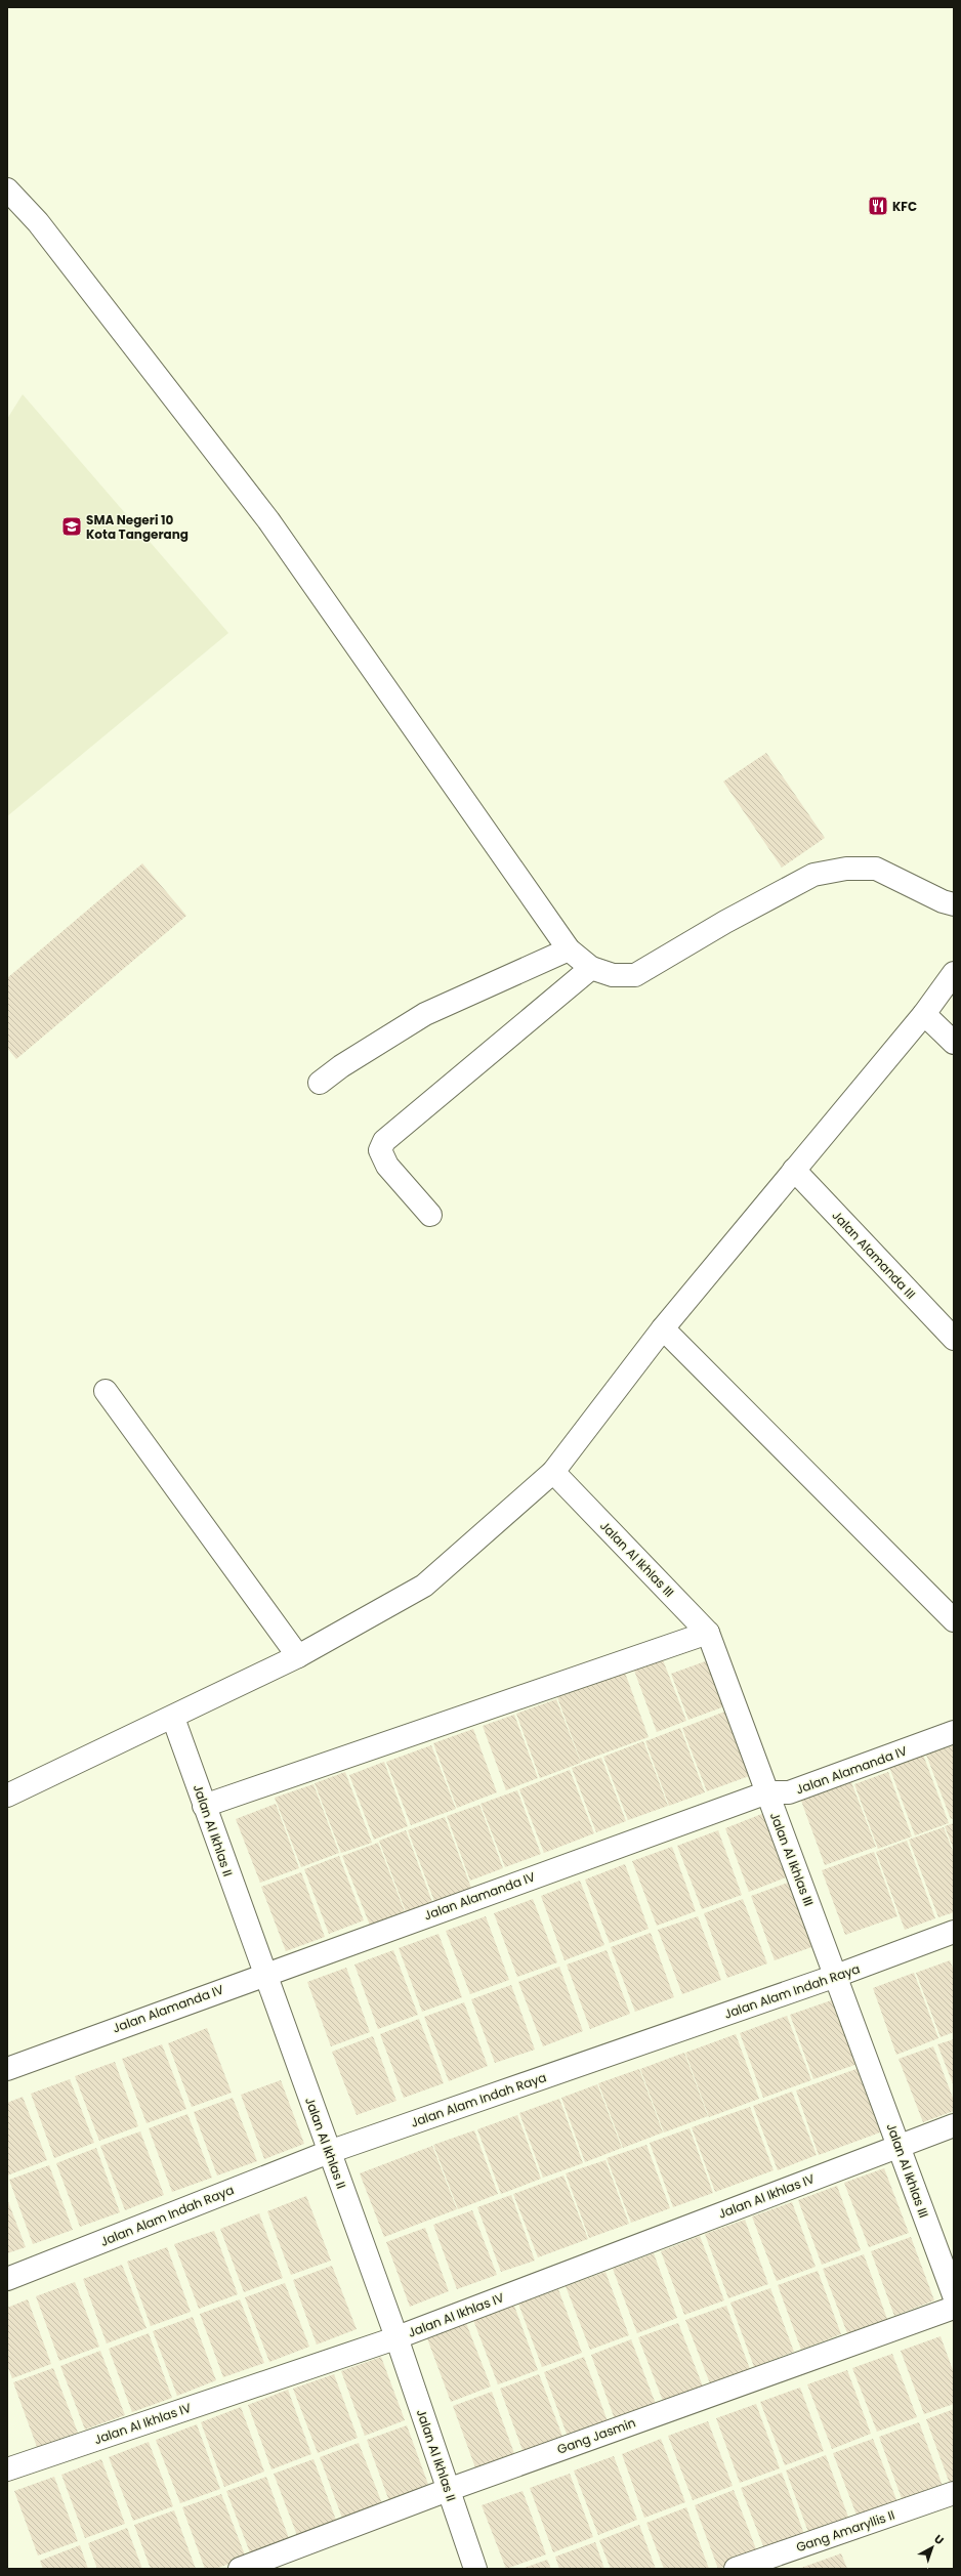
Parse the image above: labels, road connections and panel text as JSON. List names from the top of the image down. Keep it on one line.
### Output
{"streets":{"street":["Jalan Alamanda III","Jalan Al Ikhlas III","Jalan Alamanda IV","Jalan Al Ikhlas II","Jalan Alam Indah Raya","Jalan Al Ikhlas IV","Gang Jasmin","Gang Amaryllis II"]},"crossings":[["Jalan Al Ikhlas III","Jalan Alamanda IV"],["Jalan Al Ikhlas III","Jalan Alam Indah Raya"],["Jalan Al Ikhlas III","Jalan Al Ikhlas IV"],["Jalan Alamanda IV","Jalan Al Ikhlas II"],["Jalan Al Ikhlas II","Jalan Alam Indah Raya"],["Jalan Al Ikhlas II","Jalan Al Ikhlas IV"],["Jalan Al Ikhlas II","Gang Jasmin"]],"places":{"restaurant":["KFC"],"school or university":["SMA Negeri 10 Kota Tangerang"]},"north":"top right"}
